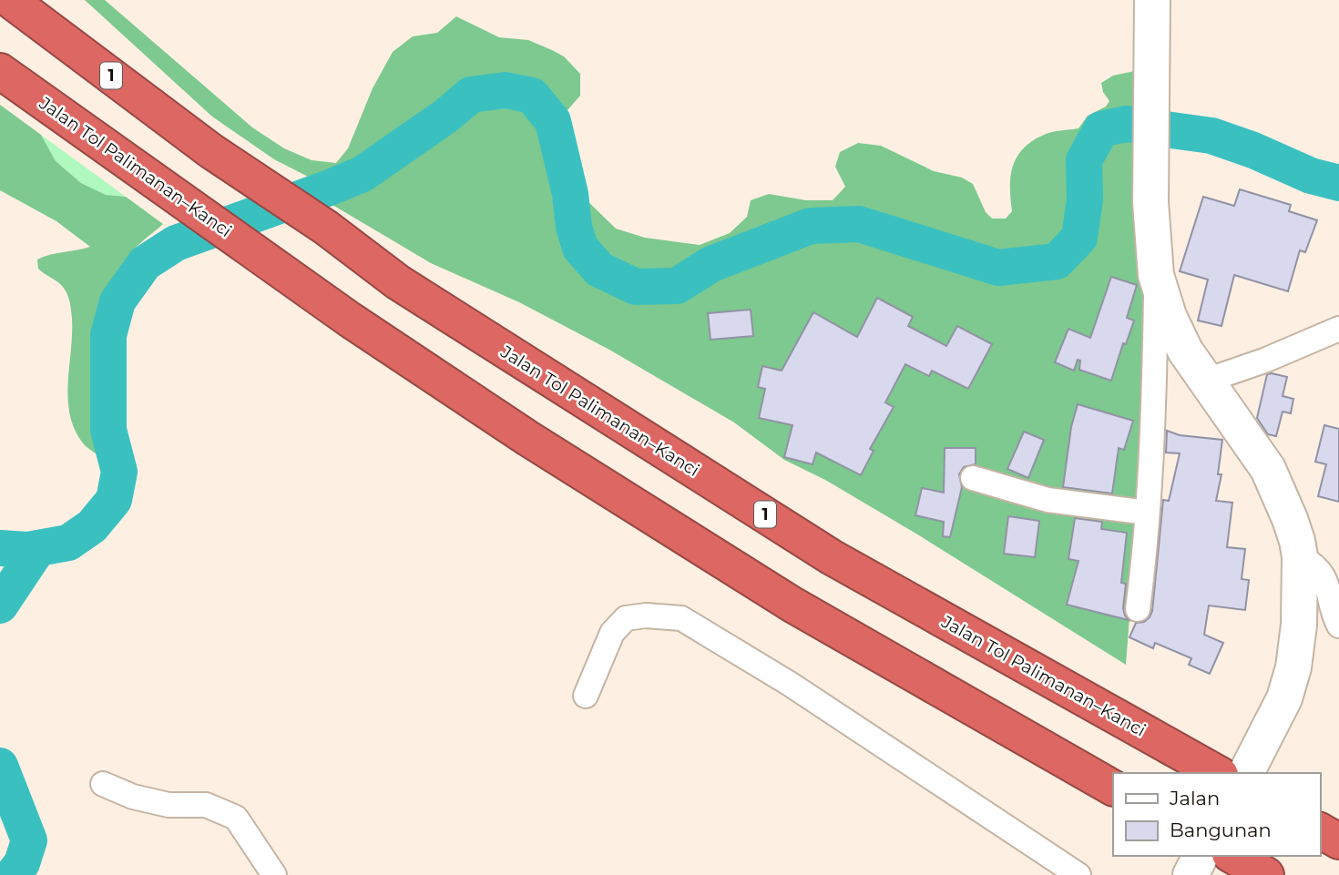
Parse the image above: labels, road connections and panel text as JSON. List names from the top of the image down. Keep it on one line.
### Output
{"streets":{"highway":["1","Jalan Tol Palimanan–Kanci"]},"legend":["Jalan","Bangunan"]}
